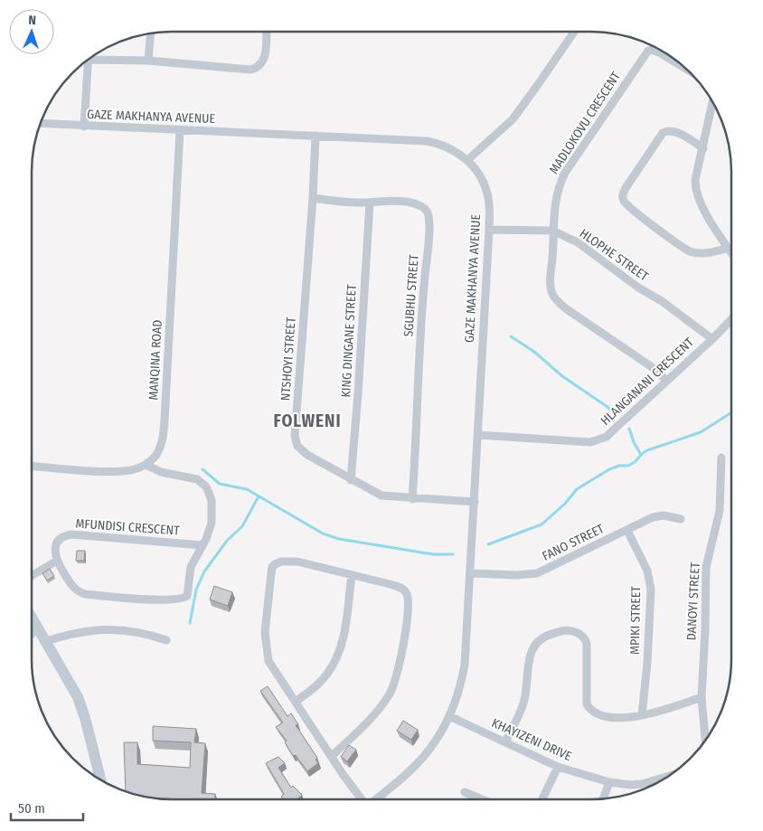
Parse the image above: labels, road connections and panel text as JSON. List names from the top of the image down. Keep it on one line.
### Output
{"streets":{"street":["GAZE MAKHANYA AVENUE","MADLOKOVU CRESCENT","HLOPHE STREET","SGUBHU STREET","KING DINGANE STREET","NTSHOYI STREET","MANQINA ROAD","HLANGANANI CRESCENT","MFUNDISI CRESCENT","FANO STREET","DANOYI STREET","MPIKI STREET","KHAYIZENI DRIVE"]},"crossings":[["GAZE MAKHANYA AVENUE","HLOPHE STREET"],["GAZE MAKHANYA AVENUE","NTSHOYI STREET"],["GAZE MAKHANYA AVENUE","MANQINA ROAD"],["GAZE MAKHANYA AVENUE","HLANGANANI CRESCENT"],["GAZE MAKHANYA AVENUE","FANO STREET"],["GAZE MAKHANYA AVENUE","KHAYIZENI DRIVE"],["MADLOKOVU CRESCENT","HLOPHE STREET"],["MADLOKOVU CRESCENT","HLANGANANI CRESCENT"],["HLOPHE STREET","HLANGANANI CRESCENT"],["SGUBHU STREET","KING DINGANE STREET"],["SGUBHU STREET","NTSHOYI STREET"],["KING DINGANE STREET","NTSHOYI STREET"],["FANO STREET","MPIKI STREET"]],"districts":["FOLWENI"],"scale_bar":"50 m","north":"top"}
